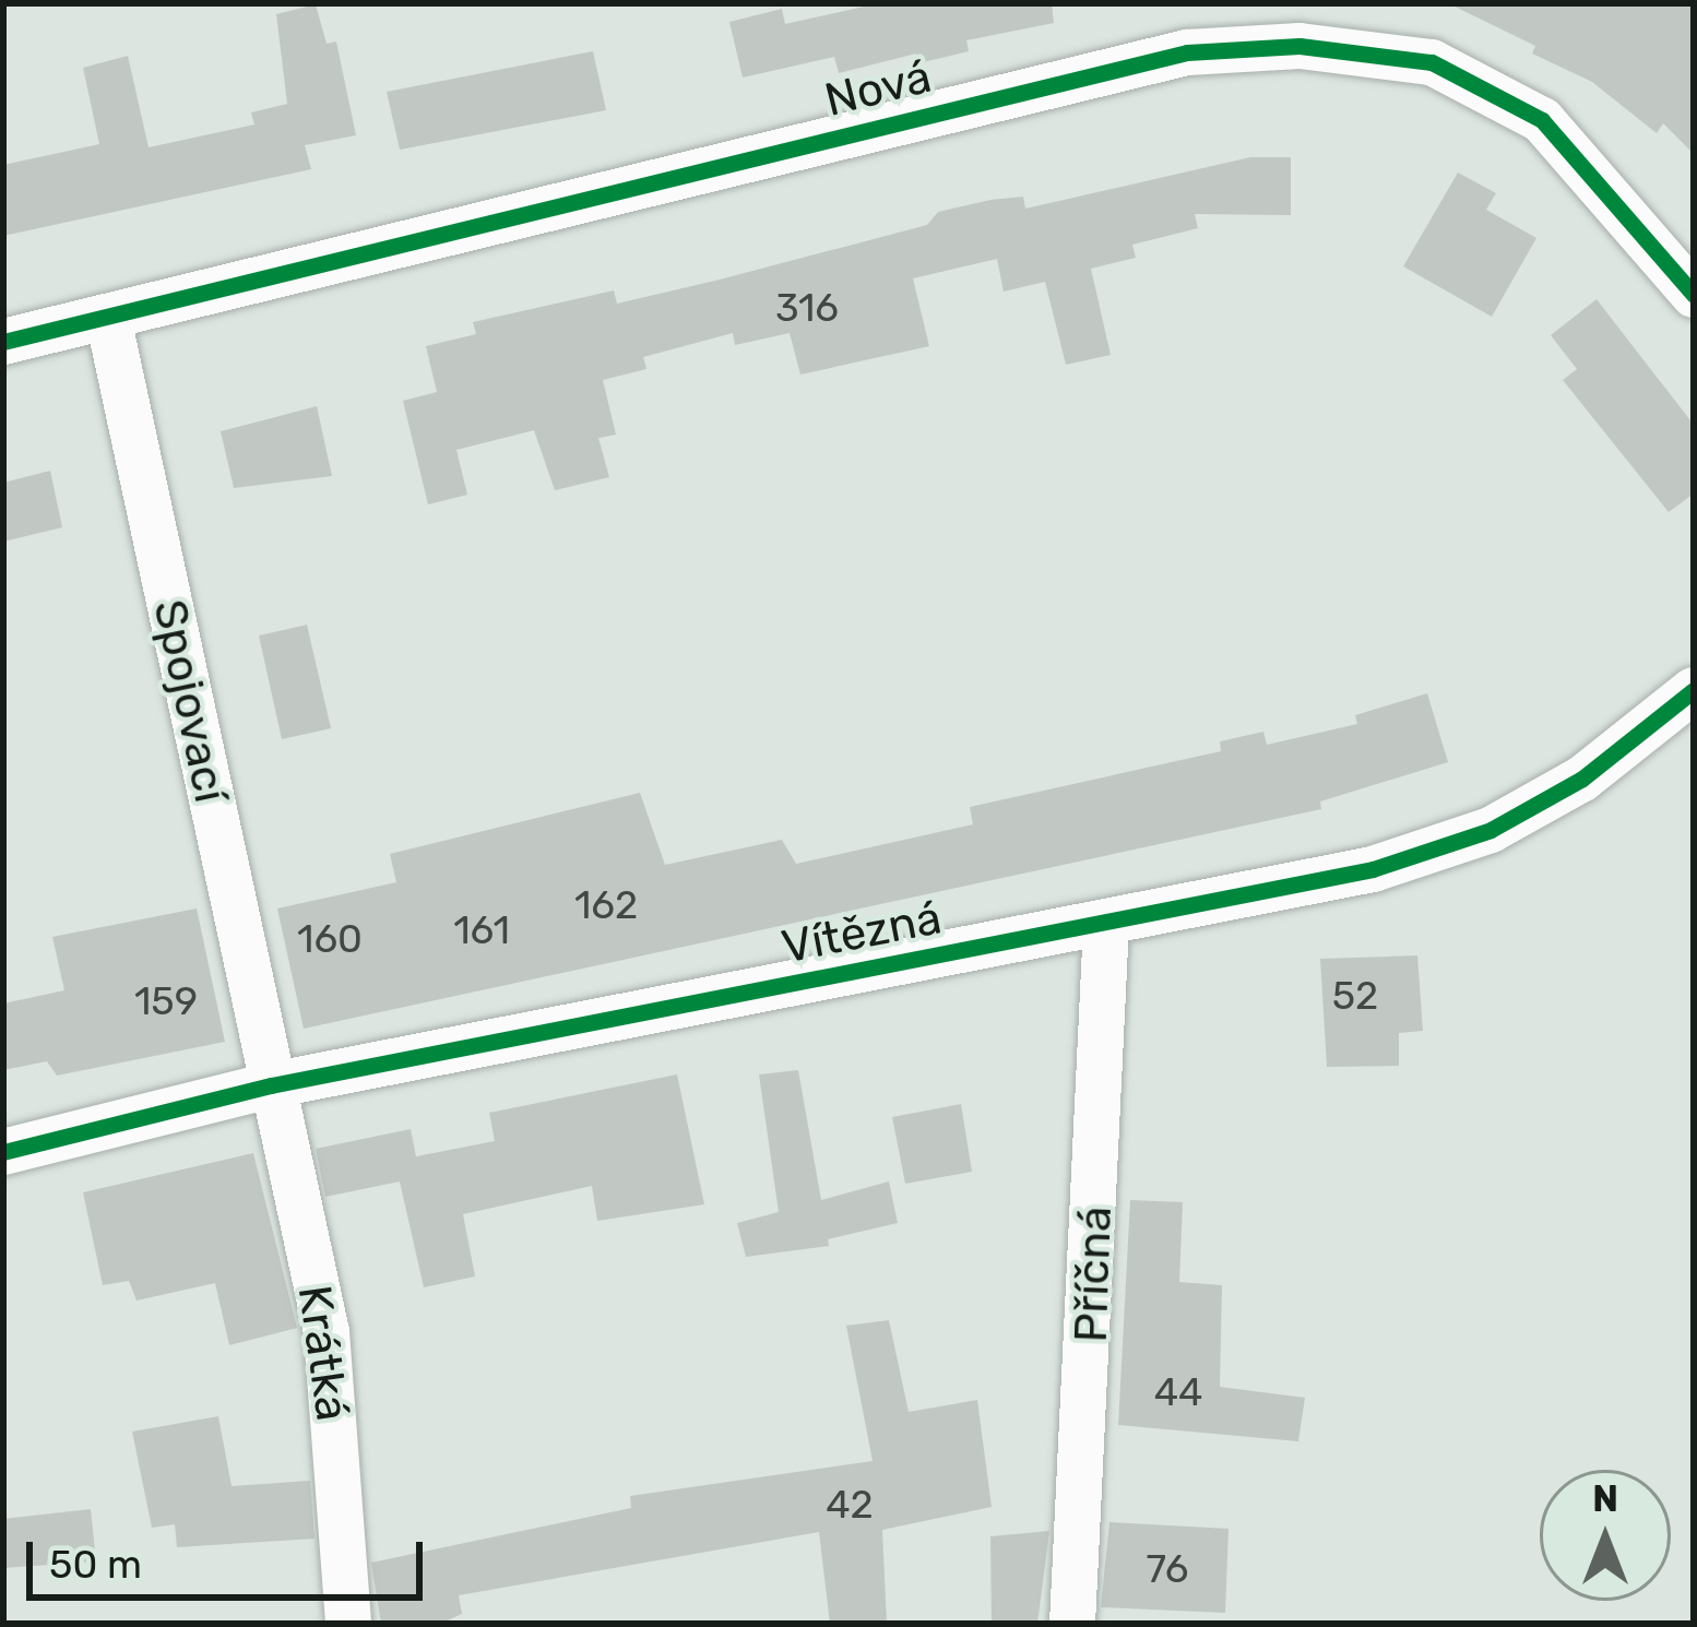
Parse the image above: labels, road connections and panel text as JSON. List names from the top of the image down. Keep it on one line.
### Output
{"streets":{"street":["Nová","Spojovací","Vítězná","Příčná","Krátká"]},"crossings":[["Nová","Spojovací"],["Spojovací","Vítězná"],["Spojovací","Krátká"],["Vítězná","Příčná"],["Vítězná","Krátká"]],"house_numbers":["316","162","161","160","52","159","44","42","76"],"scale_bar":"50 m","north":"top"}
